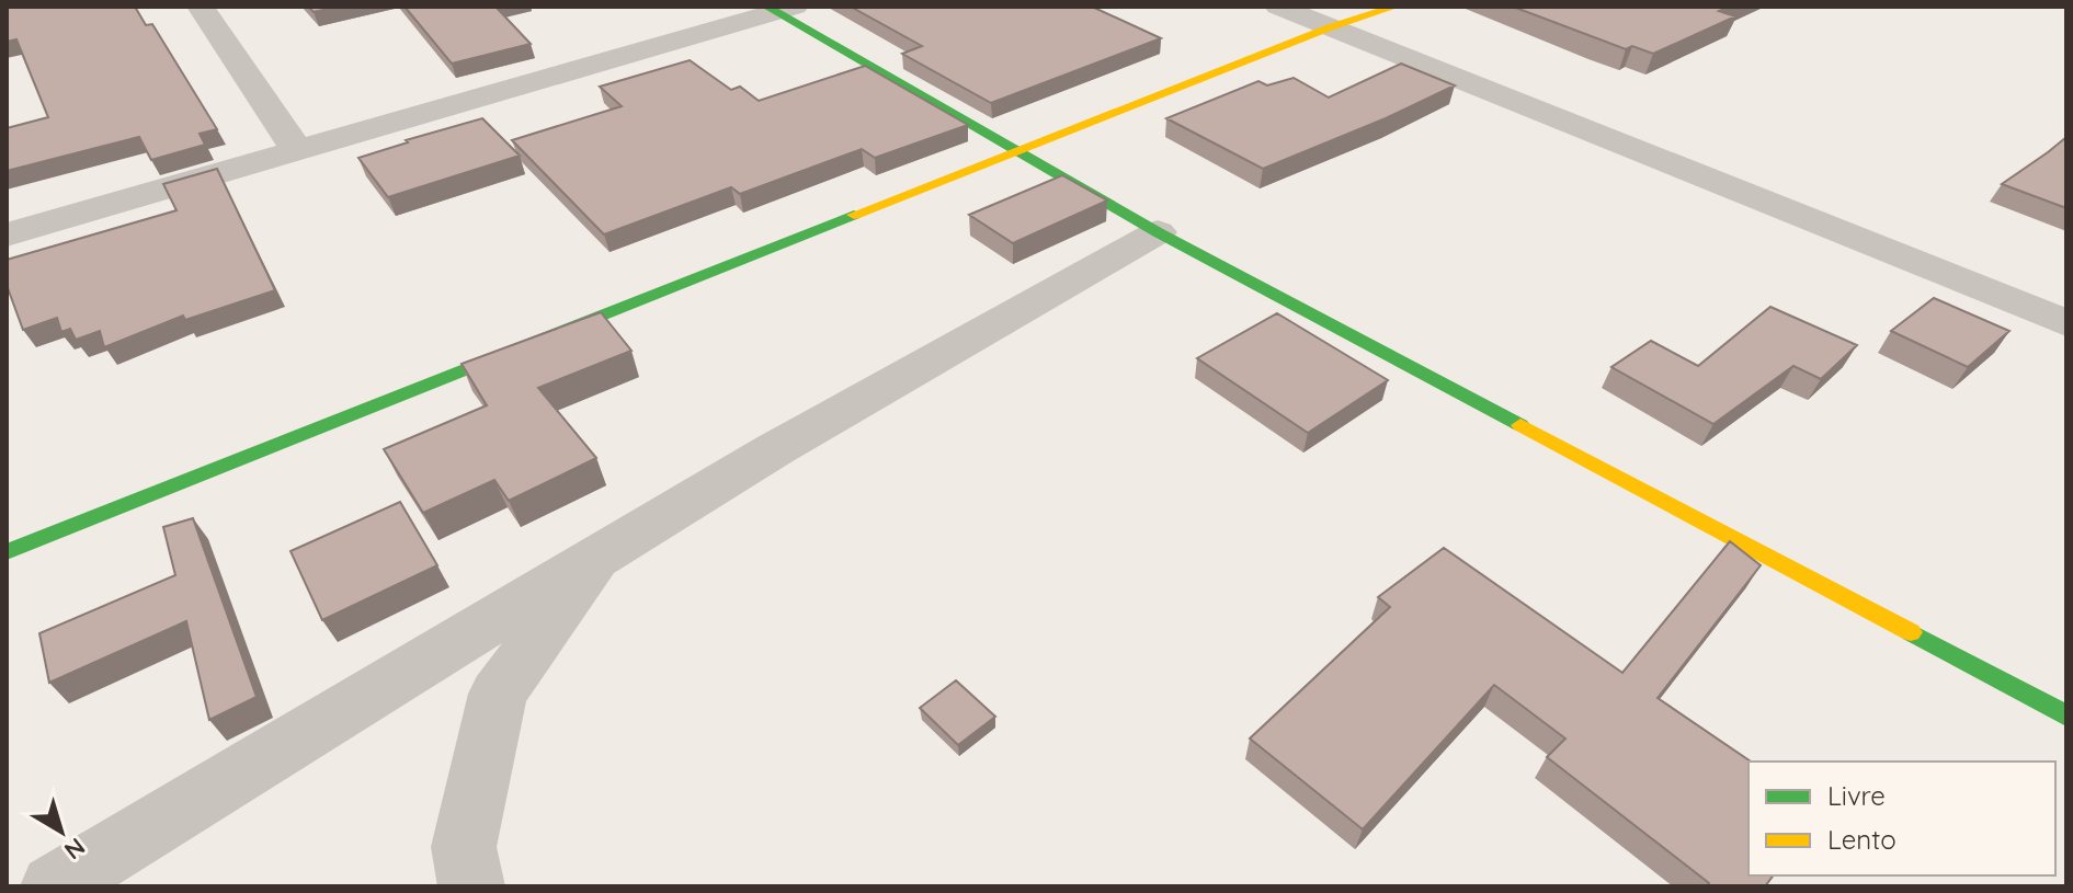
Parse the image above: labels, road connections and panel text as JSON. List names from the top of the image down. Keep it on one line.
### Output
{"legend":["Livre","Lento"],"north":"bottom right"}
